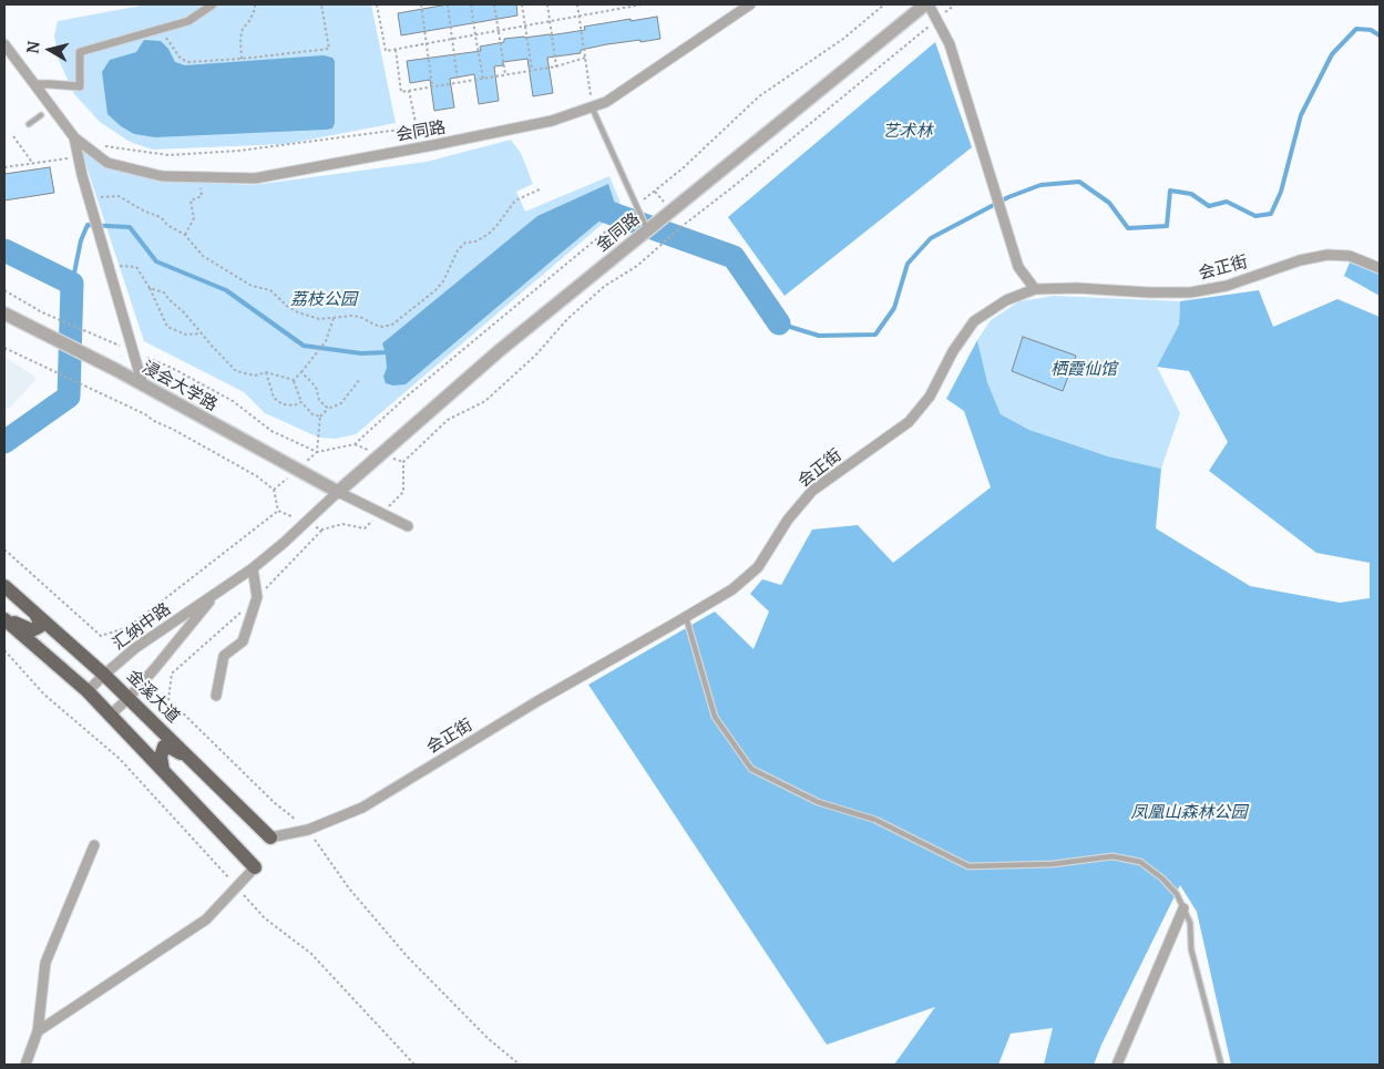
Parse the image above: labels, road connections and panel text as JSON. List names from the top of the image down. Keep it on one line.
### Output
{"streets":{"main road":["金溪大道"],"street":["会同路","金同路","会正街","浸会大学路","汇纳中路"]},"crossings":[["会同路","浸会大学路"],["金同路","浸会大学路"],["金同路","汇纳中路"],["会正街","金溪大道"],["浸会大学路","汇纳中路"],["汇纳中路","金溪大道"]],"parks":["艺术林","荔枝公园","栖霞仙馆","凤凰山森林公园"],"north":"left"}
